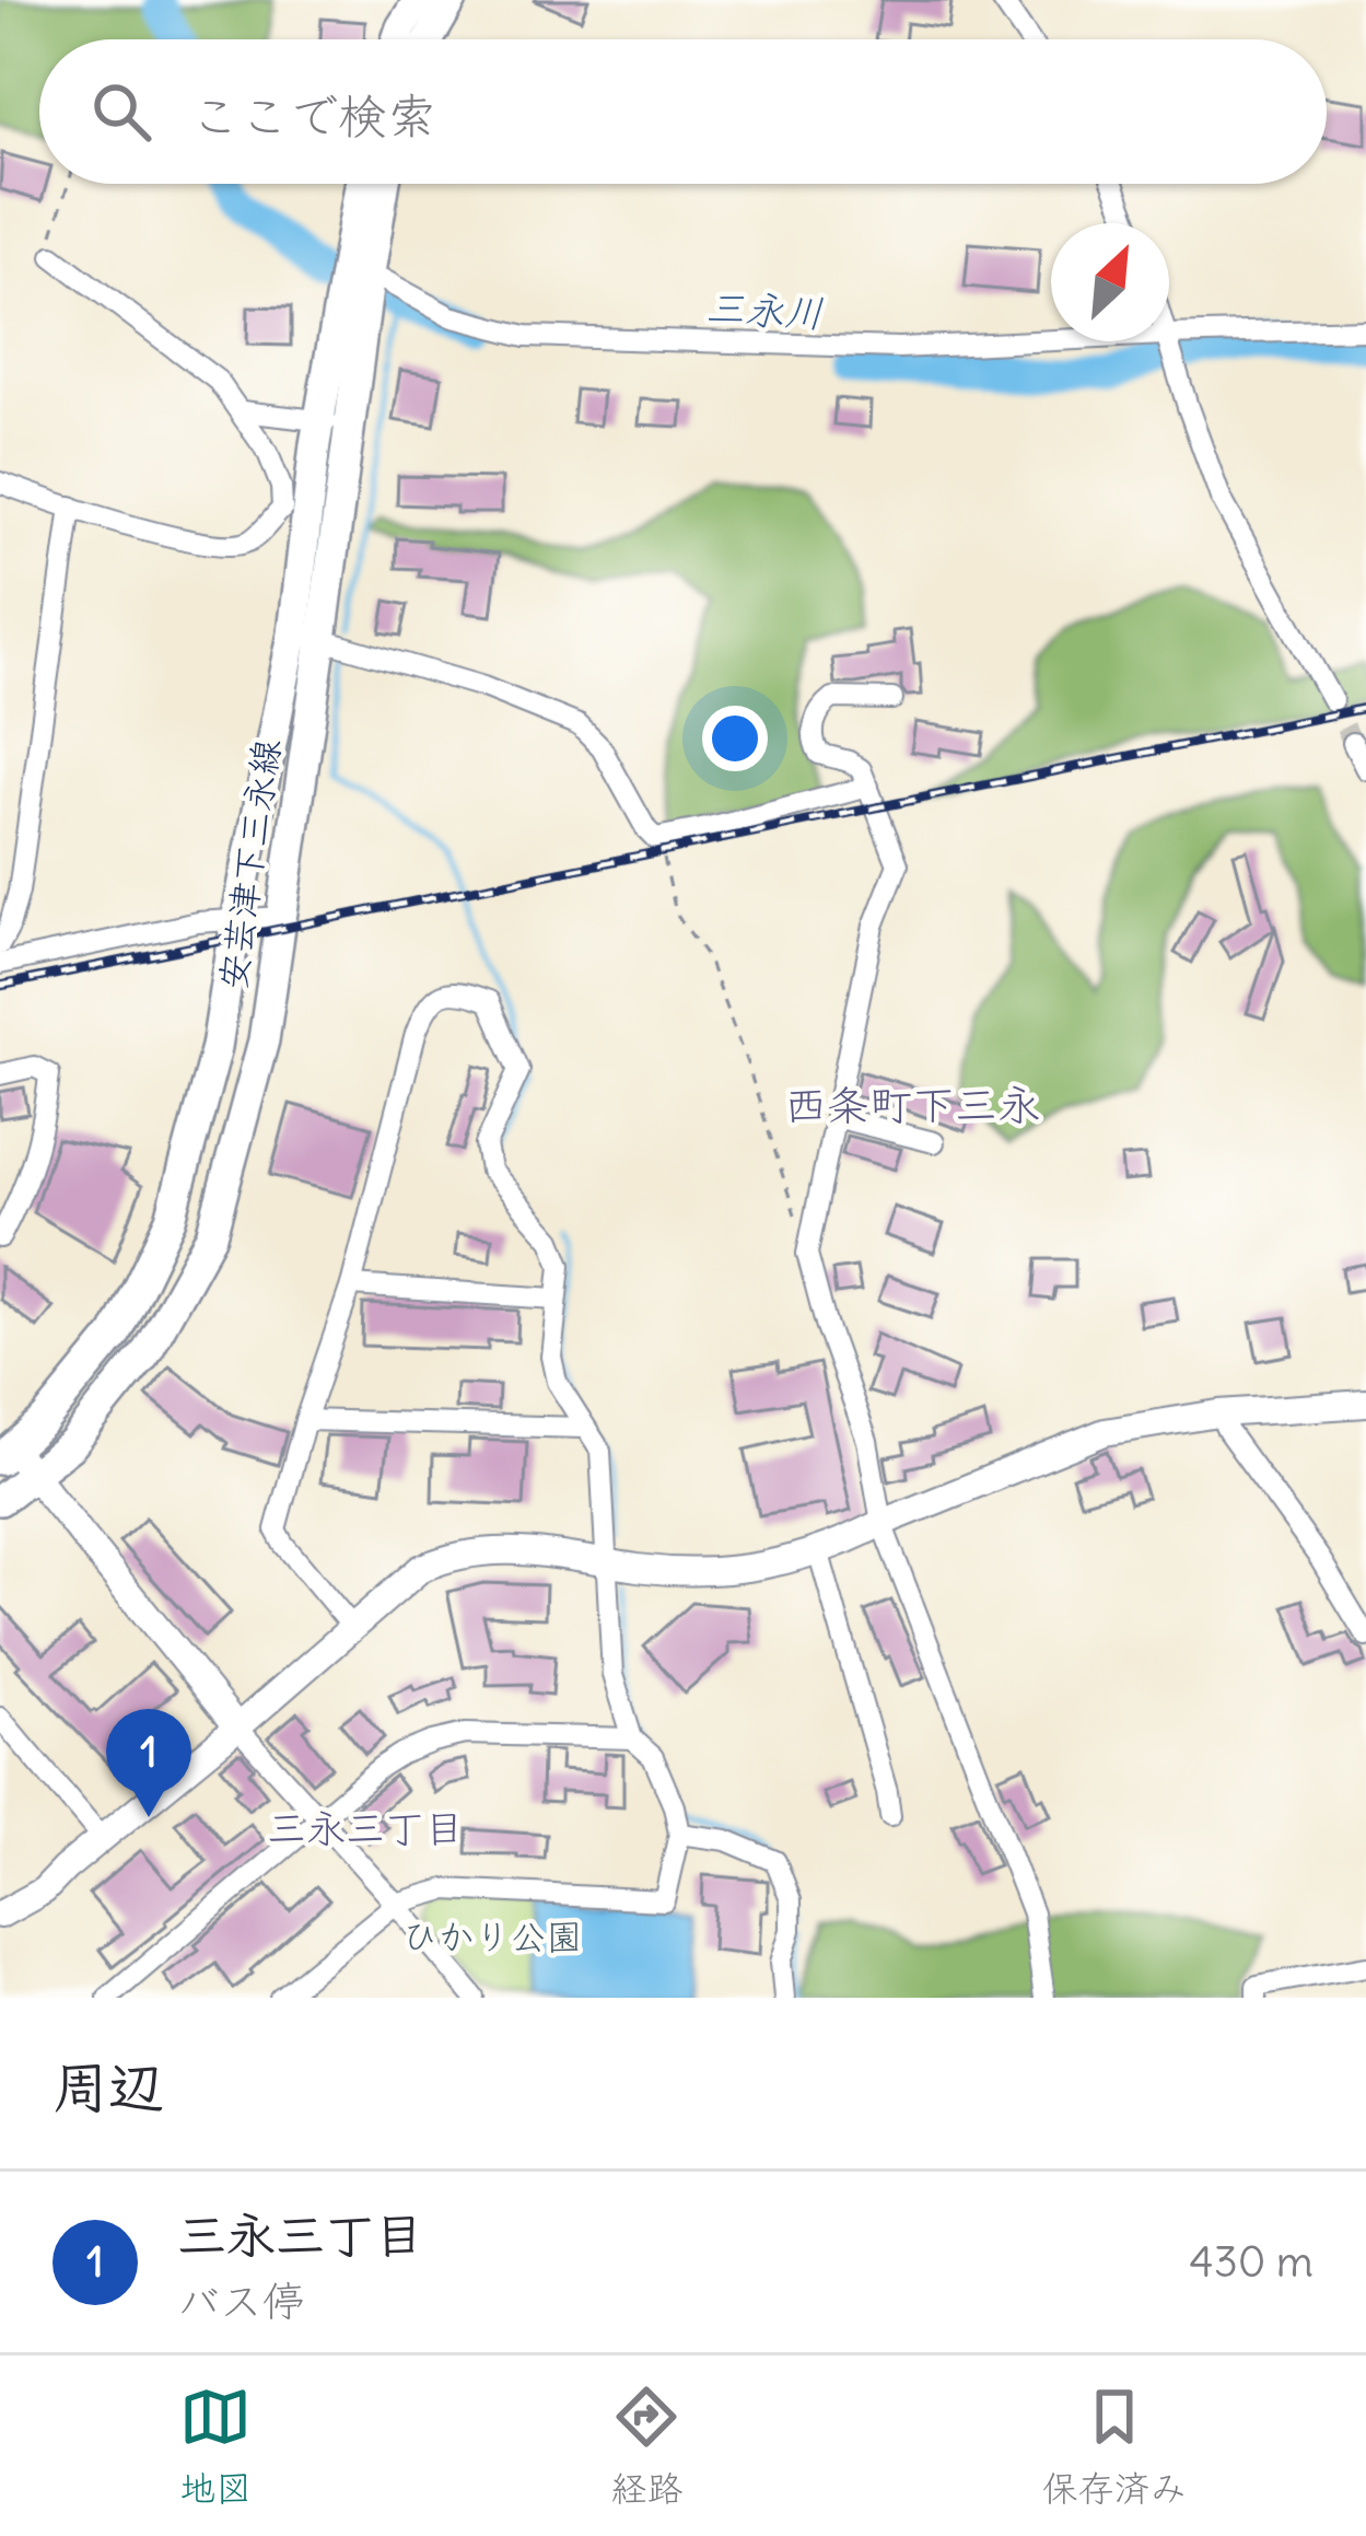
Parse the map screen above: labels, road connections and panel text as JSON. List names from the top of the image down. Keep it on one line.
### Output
{"streets":{"main road":["安芸津下三永線"]},"districts":["西条町下三永","三永三丁目"],"water":["三永川"],"parks":["ひかり公園"],"north":"top right","page":{"search":"ここで検索","pins":"1","heading":"周辺","list":[{"mark":"1","name":"三永三丁目","note":"バス停","value":"430 m"}],"nav":["地図","経路","保存済み"]}}
